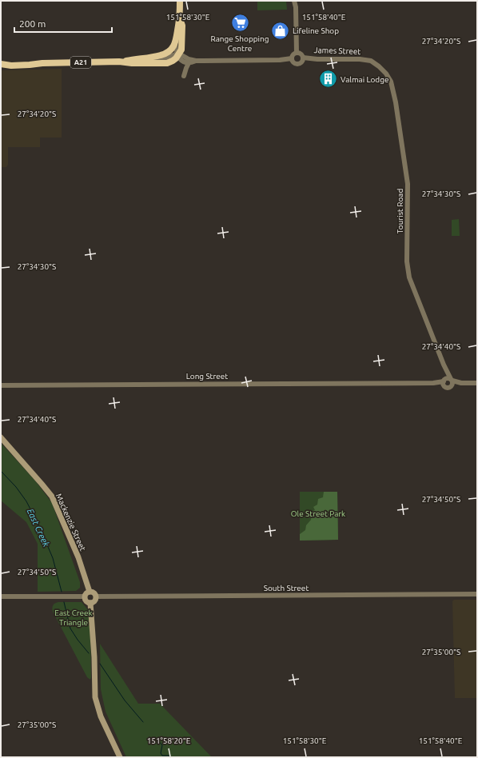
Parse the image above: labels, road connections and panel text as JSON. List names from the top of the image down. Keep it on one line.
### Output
{"streets":{"highway":["A21"],"main road":["Mackenzie Street"],"street":["James Street","Tourist Road","Long Street","South Street"]},"crossings":[["James Street","Tourist Road"],["Tourist Road","Long Street"],["Mackenzie Street","South Street"]],"water":["East Creek"],"parks":["Ole Street Park","East Creek Triangle"],"places":{"supermarket":["Range Shopping Centre"],"shop":["Lifeline Shop"],"building":["Valmai Lodge"]},"scale_bar":"200 m","coordinates":["151°58'30\"E","151°58'40\"E","27°34'20\"S","27°34'30\"S","27°34'40\"S","27°34'50\"S","27°35'00\"S","151°58'20\"E"]}
